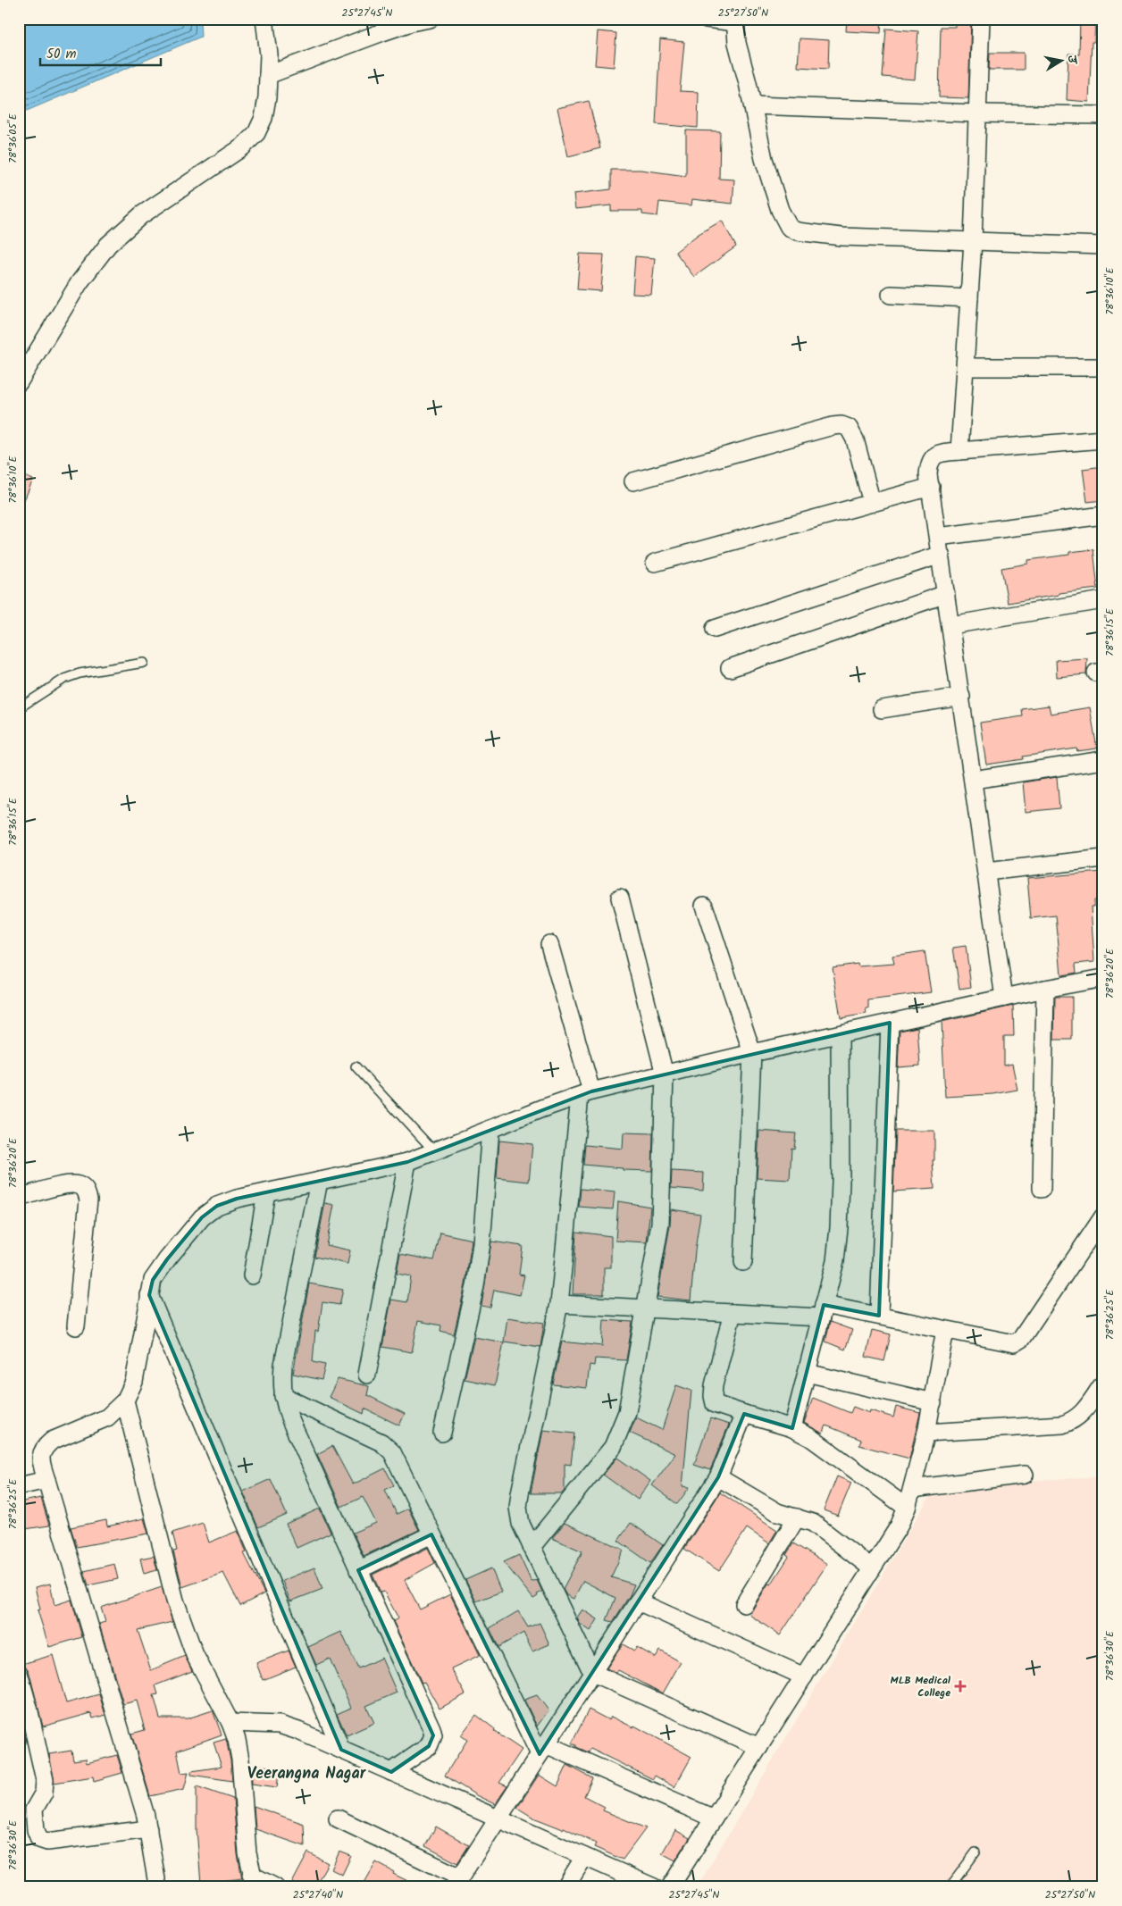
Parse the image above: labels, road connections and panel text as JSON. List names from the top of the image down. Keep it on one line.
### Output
{"districts":["Veerangna Nagar"],"places":{"health":["MLB Medical College"]},"scale_bar":"50 m","north":"right","coordinates":["25°27'45\"N","25°27'50\"N","78°36'05\"E","78°36'10\"E","78°36'15\"E","78°36'20\"E","78°36'25\"E","78°36'30\"E","25°27'40\"N"]}
